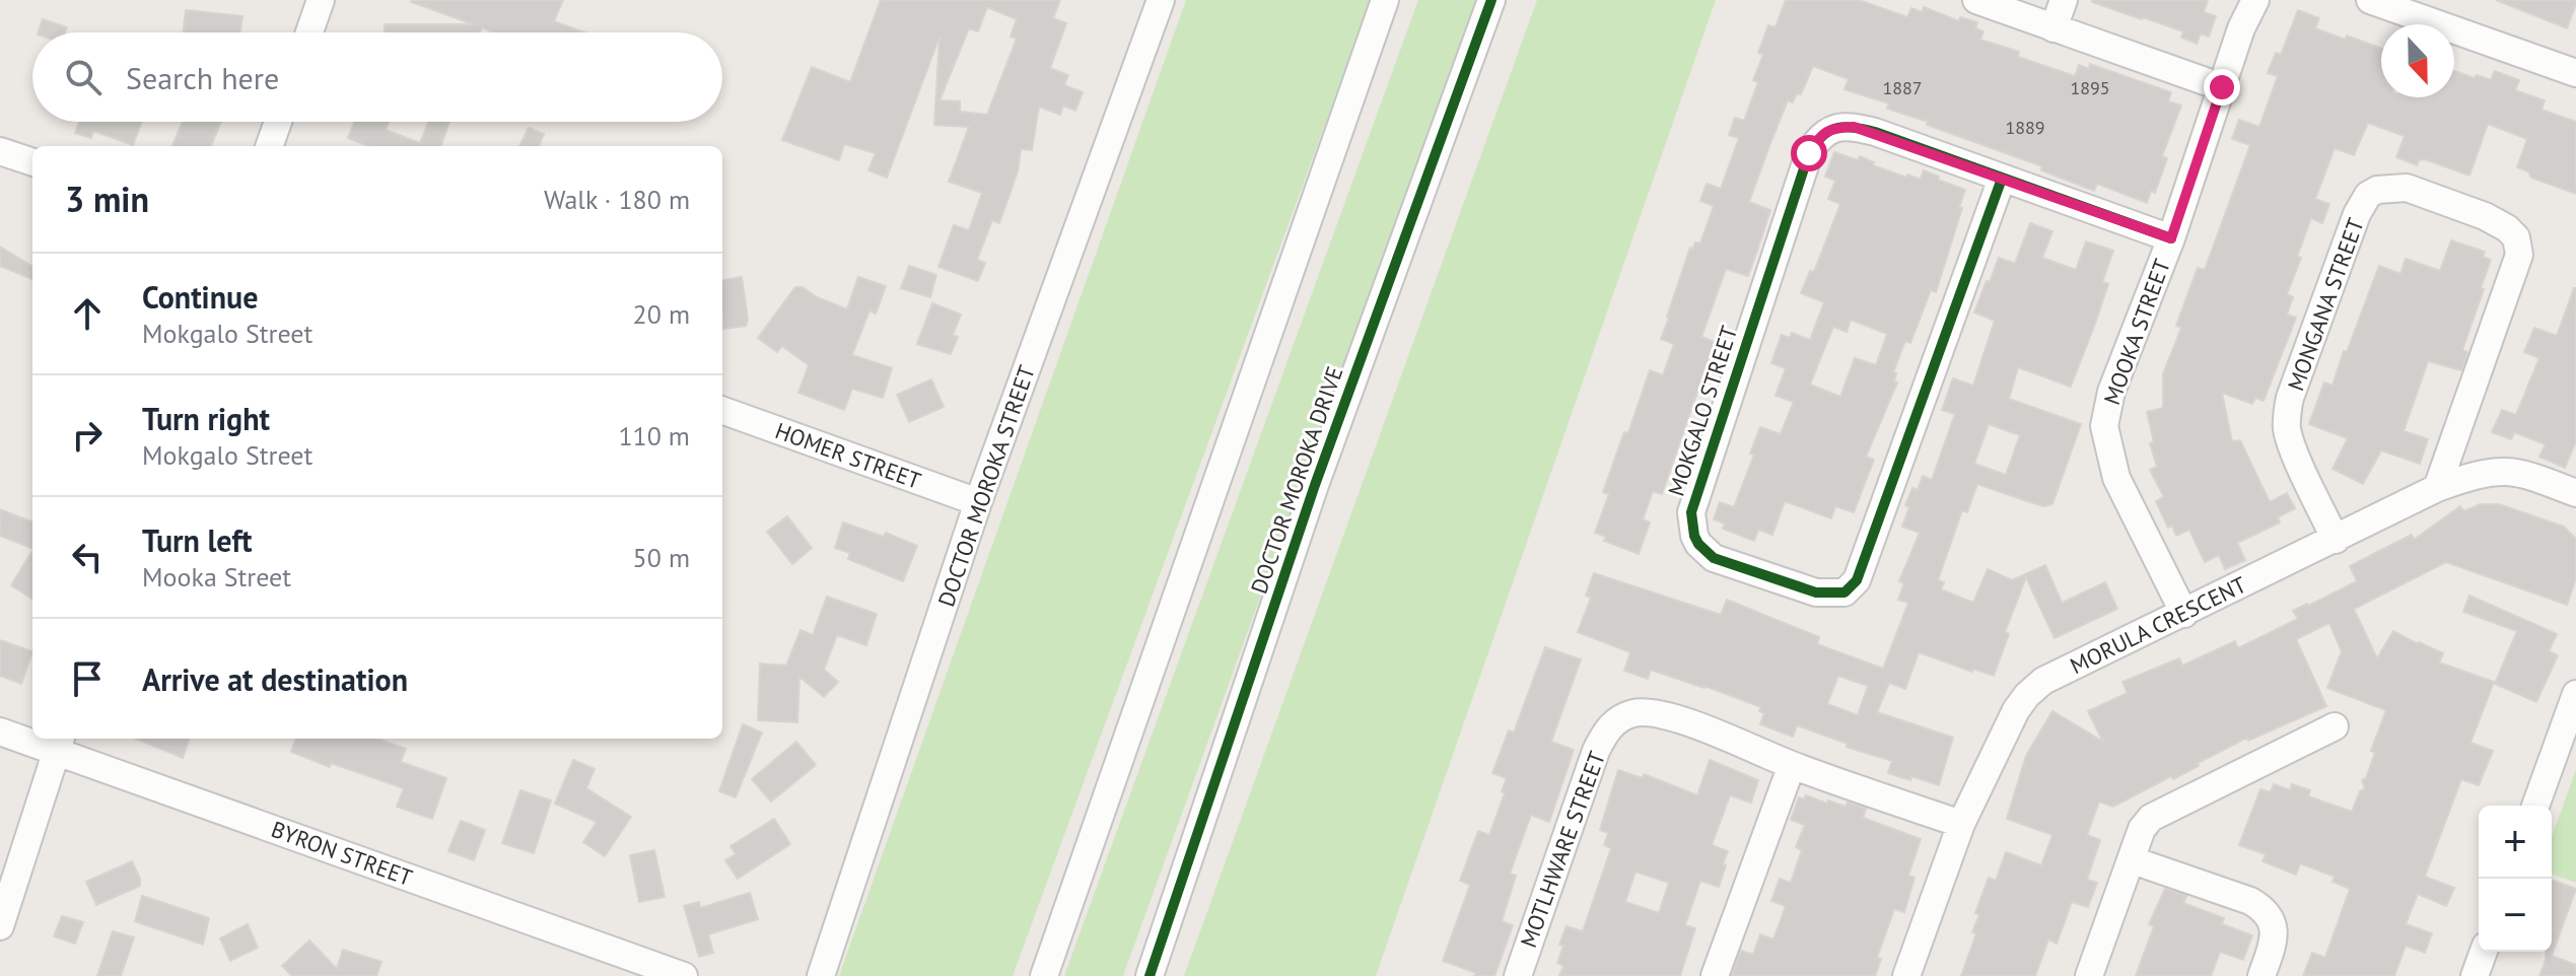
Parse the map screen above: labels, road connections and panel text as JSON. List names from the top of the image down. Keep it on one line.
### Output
{"streets":{"street":["MONGANA STREET","MOOKA STREET","MOKGALO STREET","HOMER STREET","DOCTOR MOROKA DRIVE","DOCTOR MOROKA STREET","MORULA CRESCENT","MOTLHWARE STREET","BYRON STREET"]},"crossings":[["MONGANA STREET","MORULA CRESCENT"],["MOOKA STREET","MOKGALO STREET"],["MOOKA STREET","MORULA CRESCENT"],["HOMER STREET","DOCTOR MOROKA STREET"],["MORULA CRESCENT","MOTLHWARE STREET"]],"house_numbers":["1887","1895","1889"],"north":"bottom","page":{"search":"Search here","heading":["3 min","Walk · 180 m"],"list":[["Continue","Mokgalo Street","20 m"],["Turn right","Mokgalo Street","110 m"],["Turn left","Mooka Street","50 m"],"Arrive at destination"],"map_buttons":["+","−"]}}
